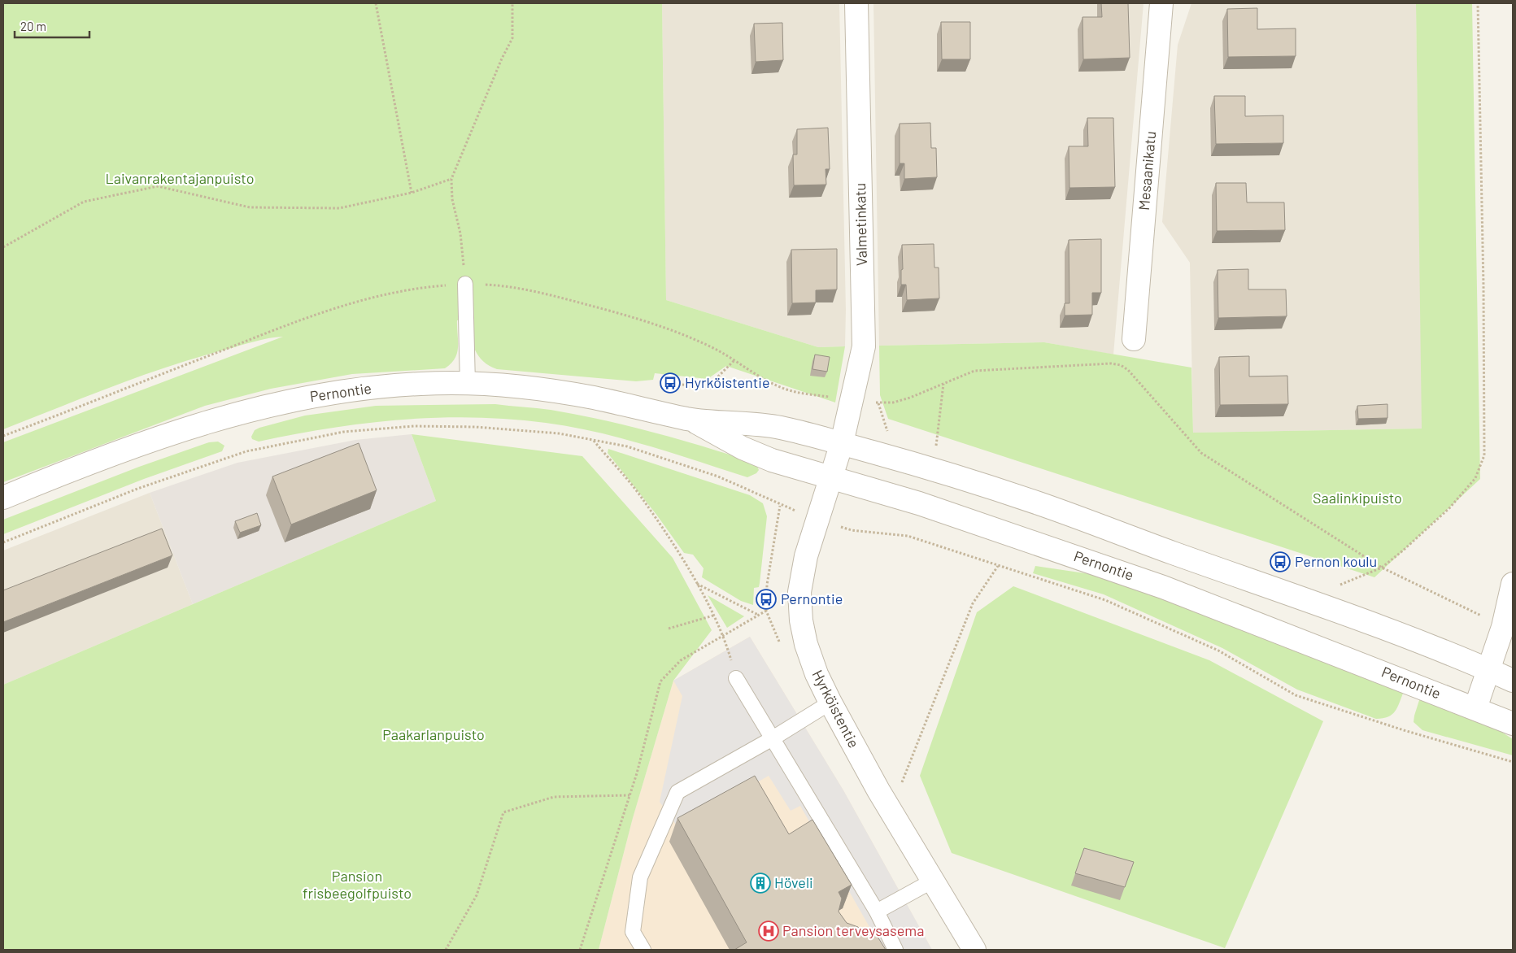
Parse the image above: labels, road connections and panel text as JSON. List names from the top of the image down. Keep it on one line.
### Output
{"streets":{"street":["Mesaanikatu","Valmetinkatu","Pernontie","Hyrköistentie"]},"crossings":[["Valmetinkatu","Pernontie"],["Valmetinkatu","Hyrköistentie"],["Pernontie","Hyrköistentie"]],"parks":["Laivanrakentajanpuisto","Saalinkipuisto","Paakarlanpuisto","Pansion frisbeegolfpuisto"],"places":{"bus stop":["Hyrköistentie","Pernon koulu","Pernontie"],"building":["Höveli"],"hospital":["Pansion terveysasema"]},"scale_bar":"20 m"}
